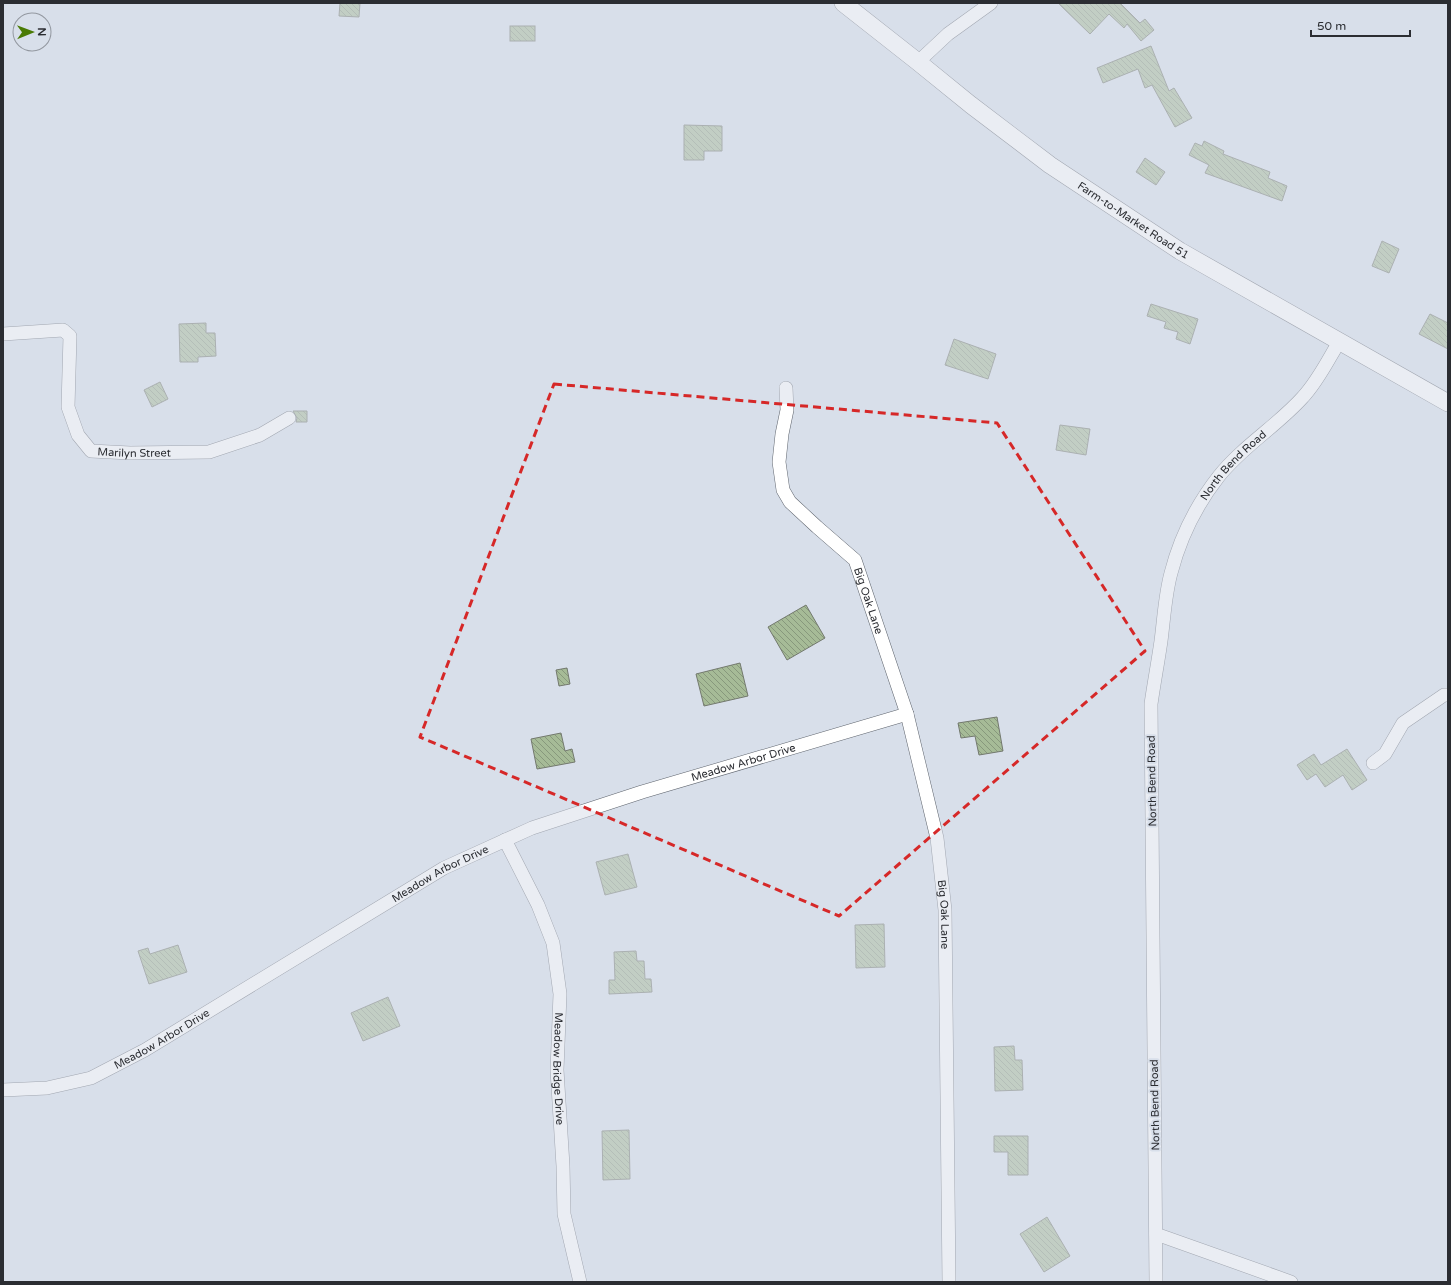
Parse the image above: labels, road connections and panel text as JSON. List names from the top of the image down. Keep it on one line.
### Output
{"streets":{"main road":["Farm-to-Market Road 51"],"street":["Marilyn Street","North Bend Road","Big Oak Lane","Meadow Arbor Drive","Meadow Bridge Drive"]},"crossings":[["Farm-to-Market Road 51","North Bend Road"],["Big Oak Lane","Meadow Arbor Drive"],["Meadow Arbor Drive","Meadow Bridge Drive"]],"scale_bar":"50 m","north":"right"}
